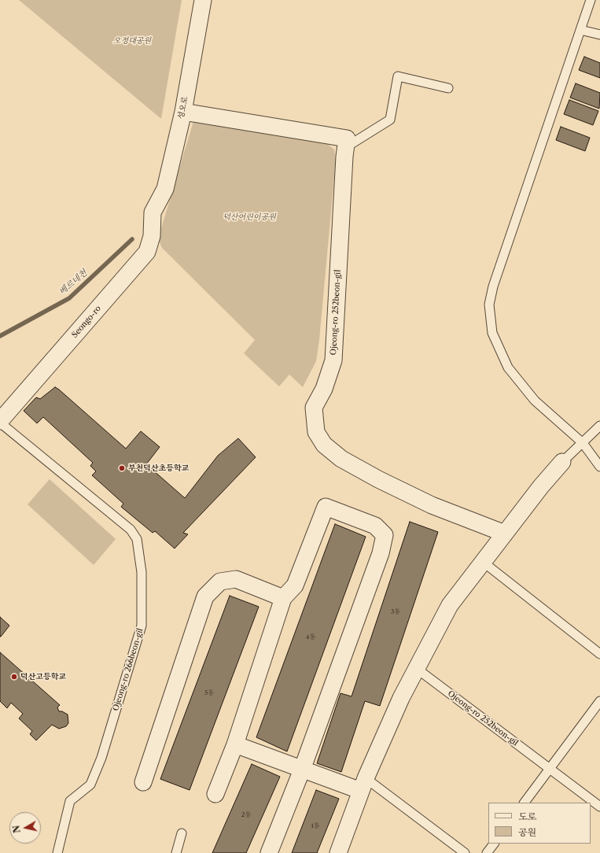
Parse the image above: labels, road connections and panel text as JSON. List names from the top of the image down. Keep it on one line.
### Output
{"streets":{"street":["성오로","Ojeong-ro 252beon-gil","Seongo-ro"],"lane":["Ojeong-ro 266beon-gil"]},"crossings":[["성오로","Seongo-ro"],["Seongo-ro","Ojeong-ro 266beon-gil"]],"water":["베르네천"],"parks":["오정대공원","덕산어린이공원"],"places":["부천덕산초등학교","덕산고등학교"],"house_numbers":["3동","4동","5동","2동","1동"],"legend":["도로","공원"],"north":"left"}
